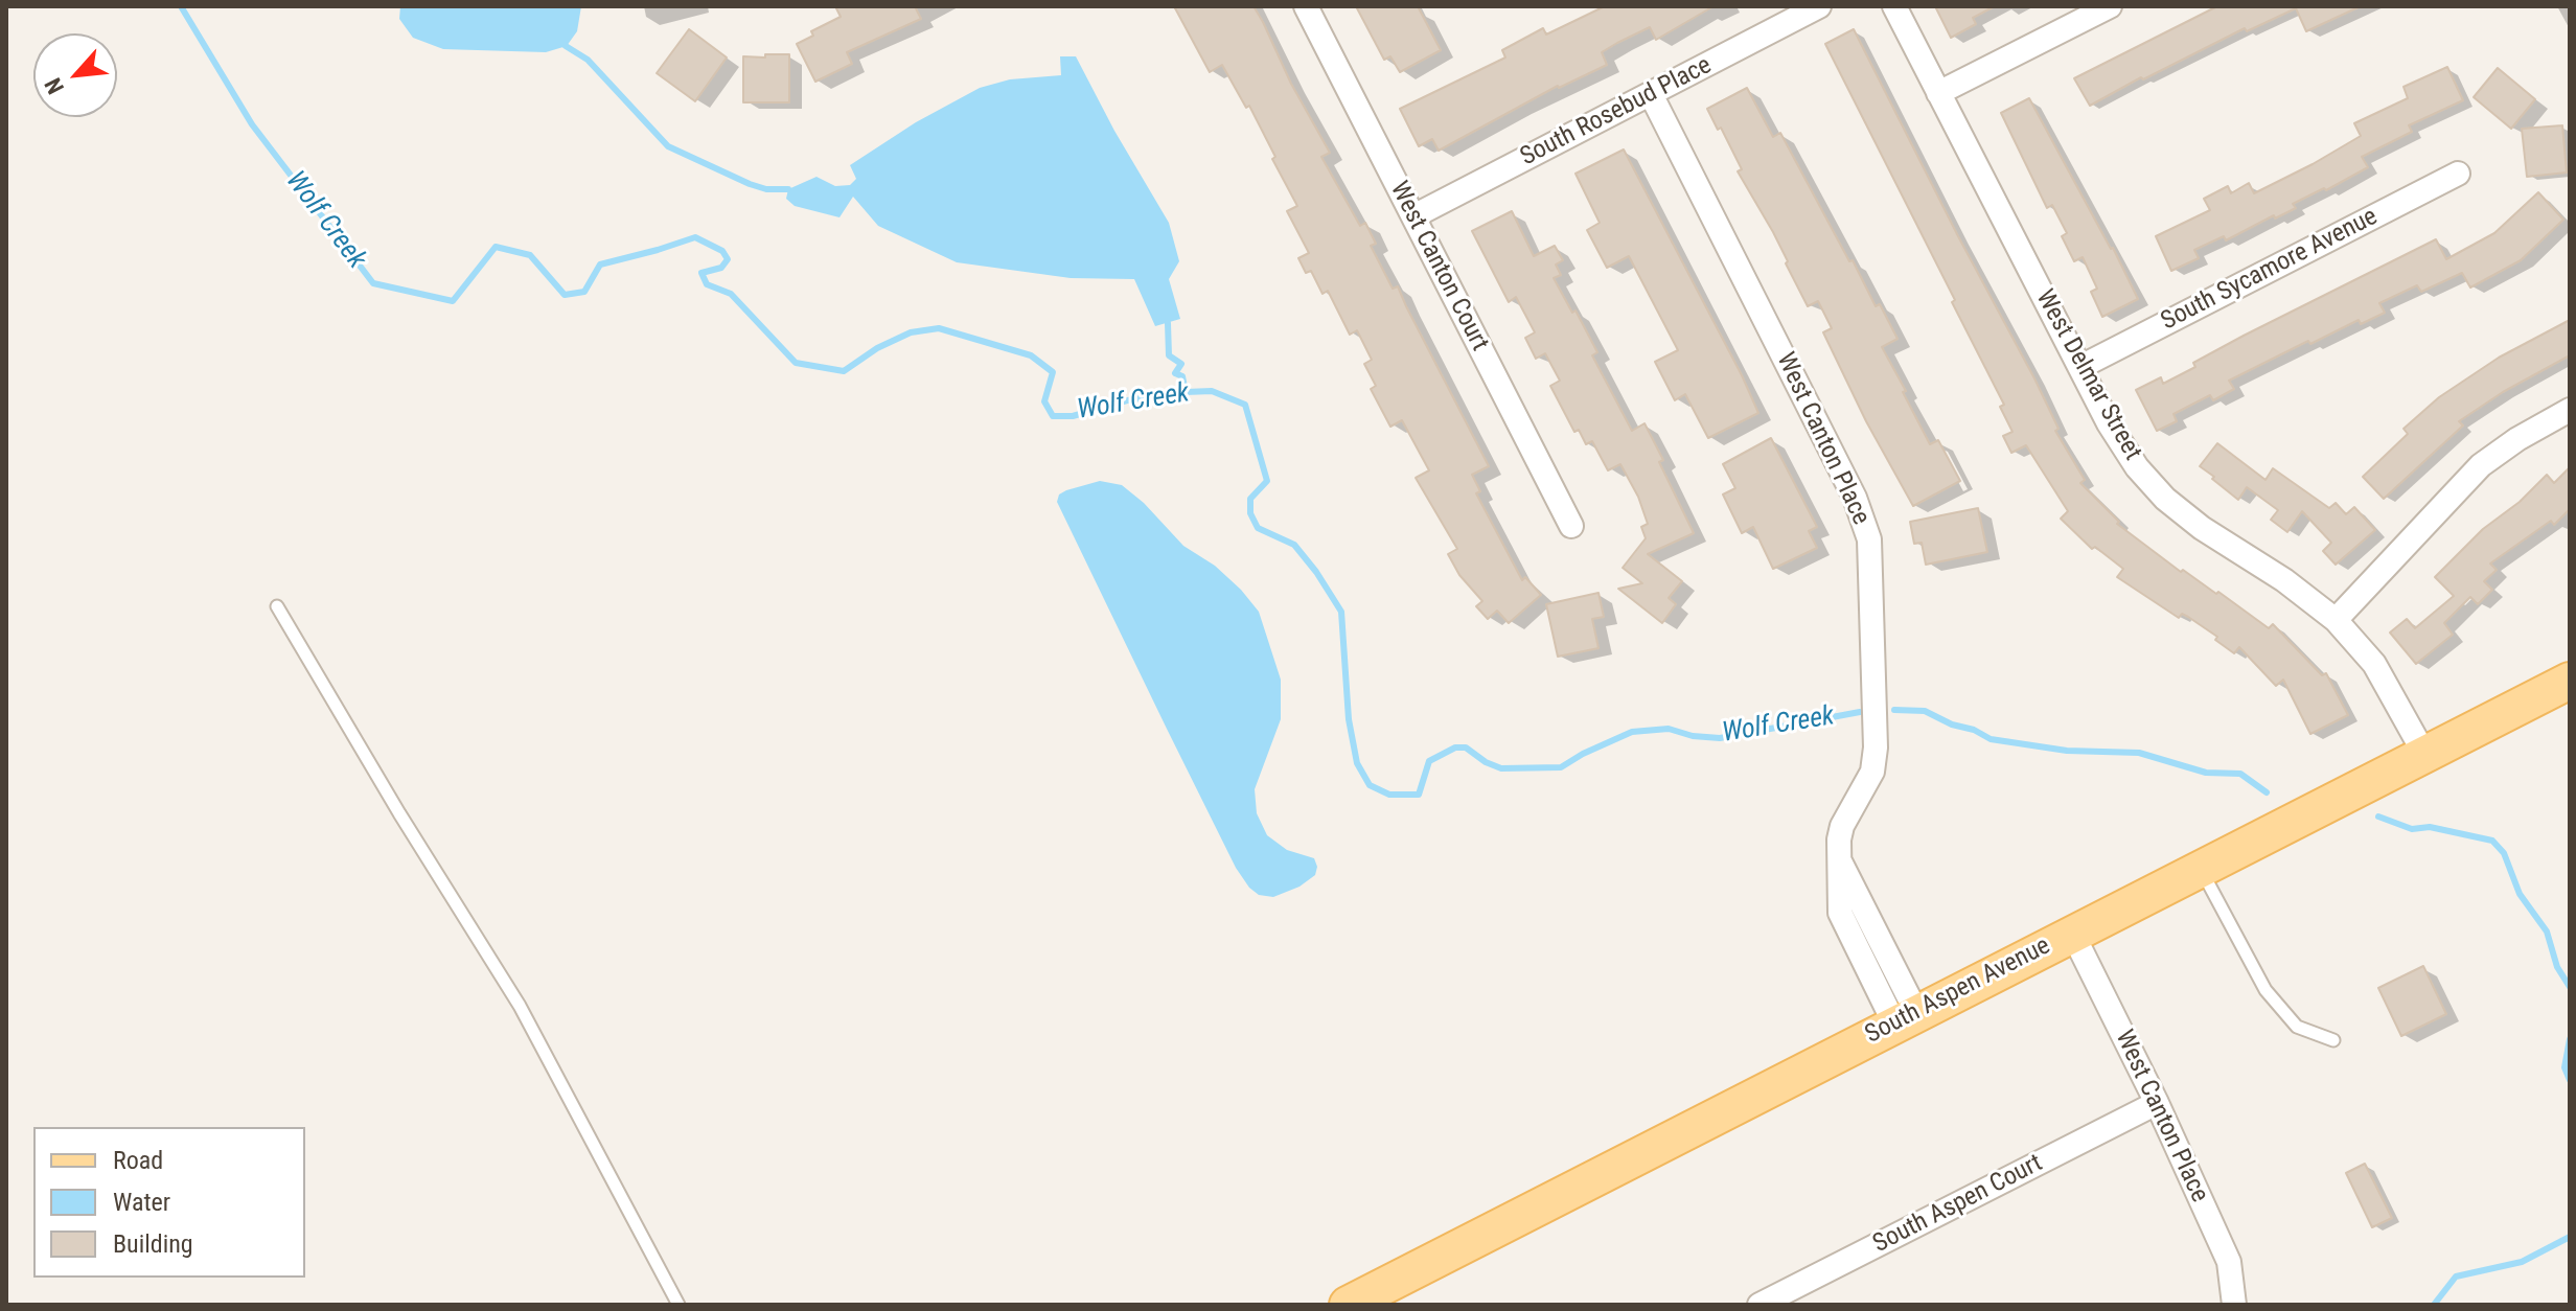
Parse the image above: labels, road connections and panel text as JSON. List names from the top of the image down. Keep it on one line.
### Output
{"streets":{"main road":["South Aspen Avenue"],"street":["South Rosebud Place","West Canton Court","South Sycamore Avenue","West Delmar Street","West Canton Place","South Aspen Court"]},"crossings":[["South Rosebud Place","West Canton Court"],["South Rosebud Place","West Canton Place"],["South Sycamore Avenue","West Delmar Street"],["West Delmar Street","South Aspen Avenue"],["West Canton Place","South Aspen Avenue"],["West Canton Place","South Aspen Court"]],"water":["Wolf Creek"],"legend":["Road","Water","Building"],"north":"bottom left"}
